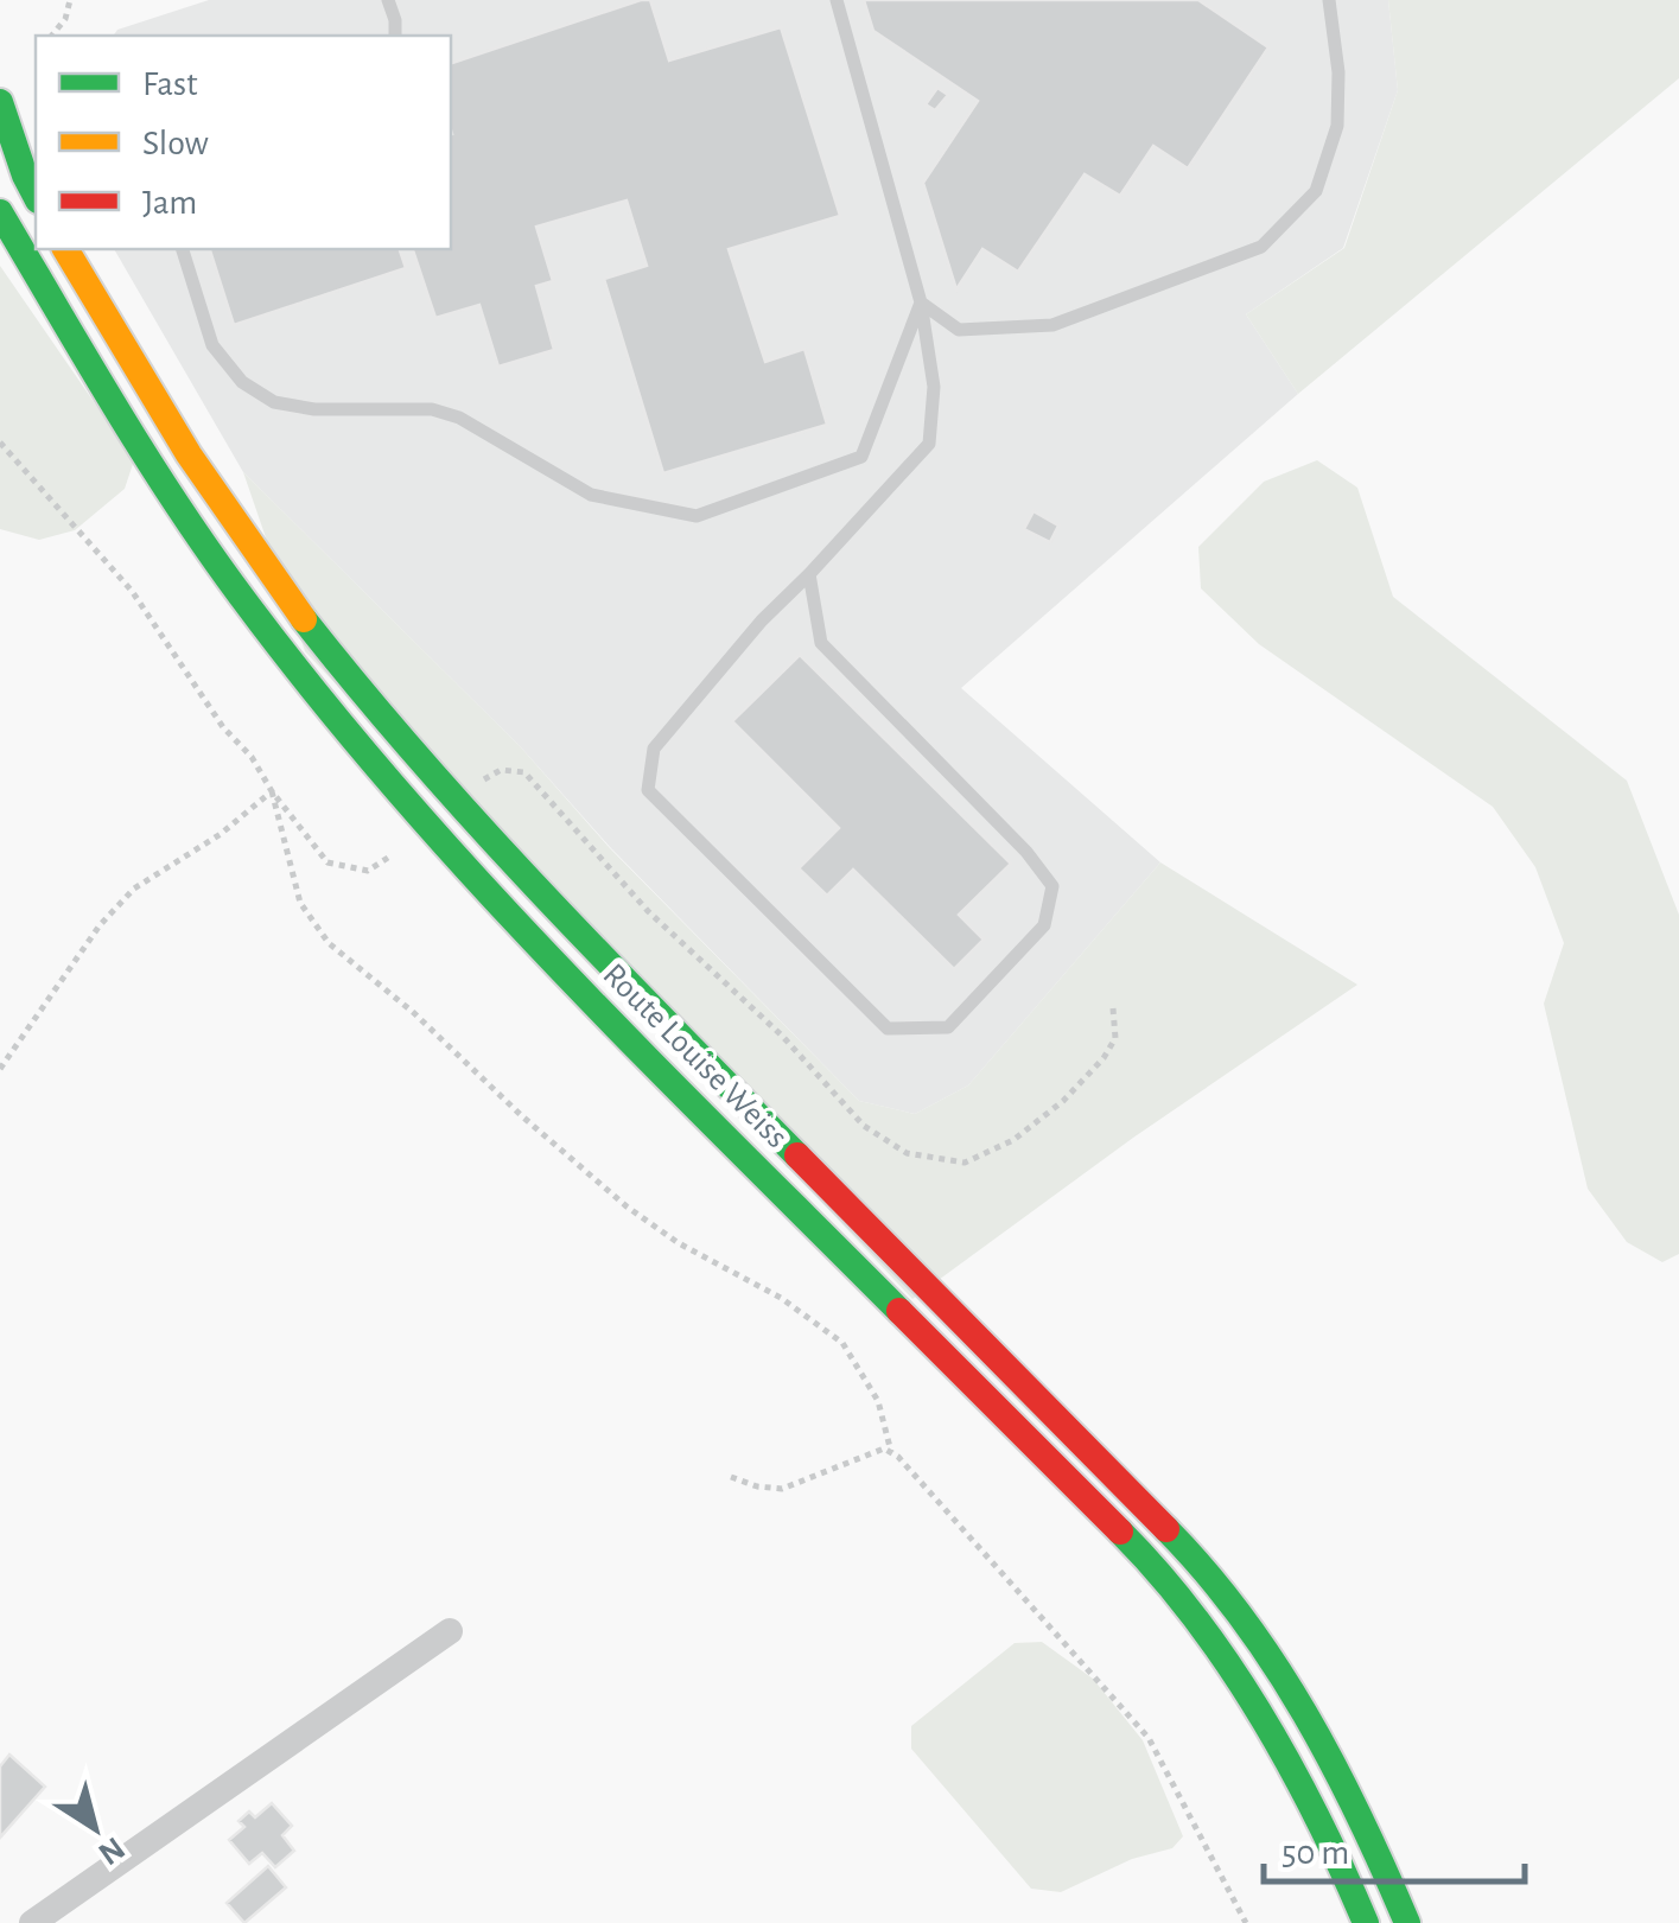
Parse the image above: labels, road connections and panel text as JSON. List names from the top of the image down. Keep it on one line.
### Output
{"streets":{"main road":["Route Louise Weiss"]},"legend":["Fast","Slow","Jam"],"scale_bar":"50 m","north":"bottom right"}
